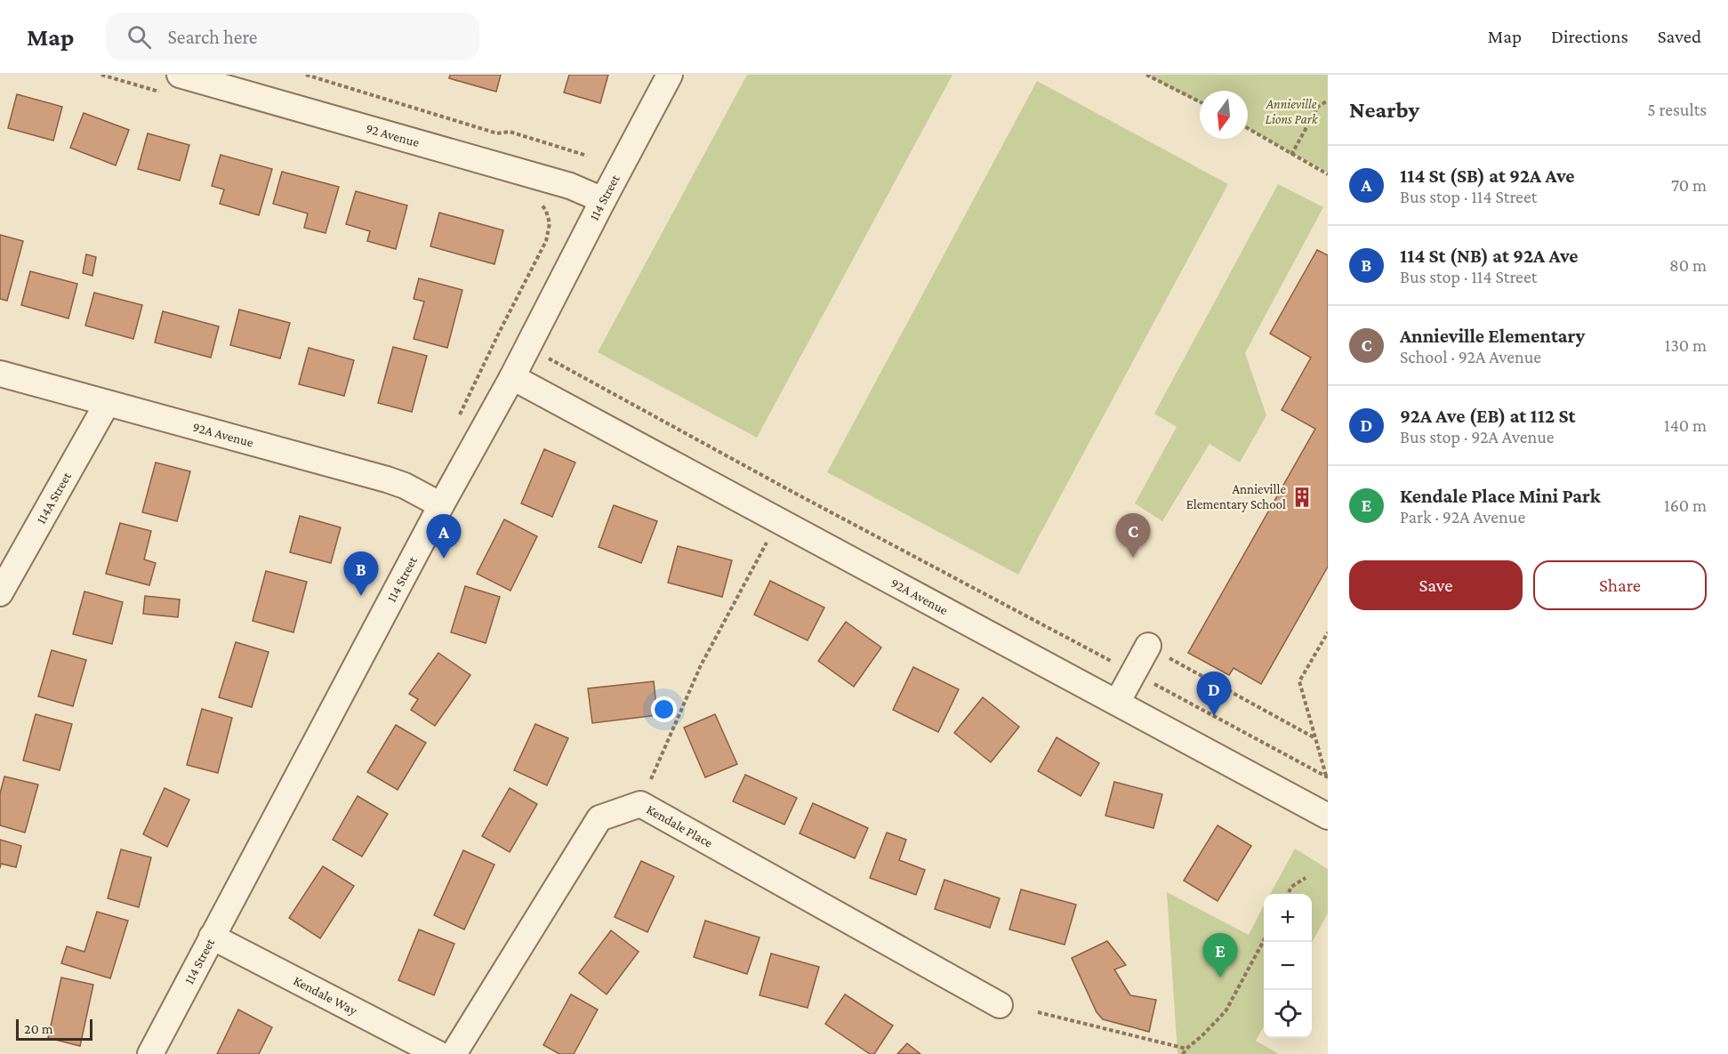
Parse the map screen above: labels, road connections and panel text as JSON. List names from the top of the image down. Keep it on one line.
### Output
{"streets":{"street":["92 Avenue","114 Street","92A Avenue","114A Street","Kendale Place","Kendale Way"]},"crossings":[["92 Avenue","114 Street"],["114 Street","92A Avenue"],["114 Street","Kendale Way"],["92A Avenue","114A Street"]],"parks":["Annieville Lions Park"],"places":{"building":["Annieville Elementary School"]},"scale_bar":"20 m","north":"bottom","page":{"header":"Map","search":"Search here","nav":["Map","Directions","Saved"],"heading":["Nearby","5 results"],"list":[{"mark":"A","name":"114 St (SB) at 92A Ave","note":"Bus stop · 114 Street","value":"70 m"},{"mark":"B","name":"114 St (NB) at 92A Ave","note":"Bus stop · 114 Street","value":"80 m"},{"mark":"C","name":"Annieville Elementary","note":"School · 92A Avenue","value":"130 m"},{"mark":"D","name":"92A Ave (EB) at 112 St","note":"Bus stop · 92A Avenue","value":"140 m"},{"mark":"E","name":"Kendale Place Mini Park","note":"Park · 92A Avenue","value":"160 m"}],"pins":["C","A","B","D","E"],"buttons":["Save","Share"],"map_buttons":["+","−"],"scale":"20 m"}}
